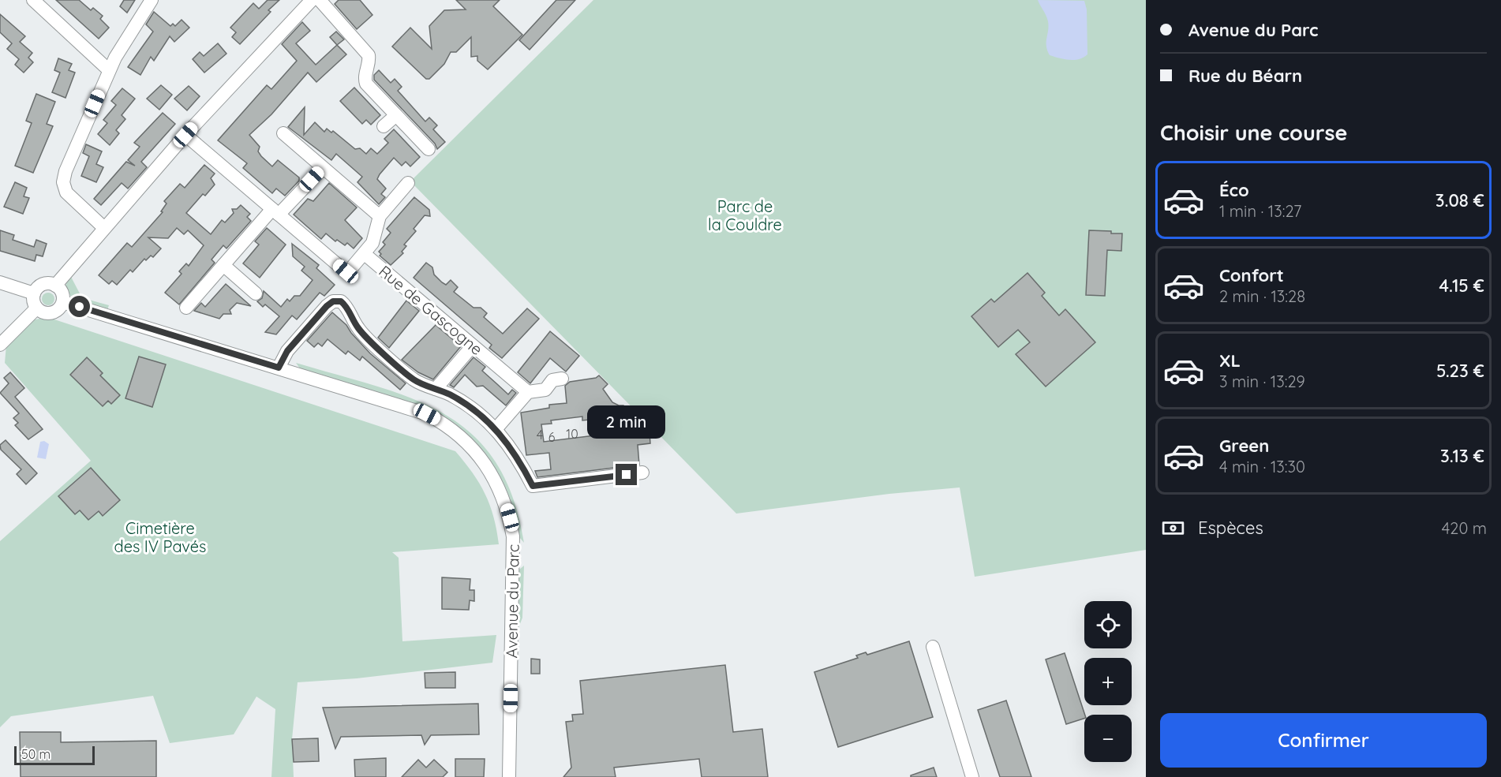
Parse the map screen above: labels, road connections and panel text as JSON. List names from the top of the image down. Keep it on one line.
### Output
{"streets":{"street":["Rue de Gascogne","Avenue du Parc"]},"parks":["Parc de la Couldre","Cimetière des IV Pavés"],"house_numbers":["10","4","6"],"scale_bar":"50 m","page":{"banner":["Avenue du Parc","Rue du Béarn"],"heading":"Choisir une course","list":[{"name":"Éco","note":"1 min · 13:27","value":"3.08 €"},{"name":"Confort","note":"2 min · 13:28","value":"4.15 €"},{"name":"XL","note":"3 min · 13:29","value":"5.23 €"},{"name":"Green","note":"4 min · 13:30","value":"3.13 €"}],"bubble":"2 min","pay":["Espèces","420 m"],"map_buttons":["+","−"],"buttons":"Confirmer","scale":"50 m"}}
